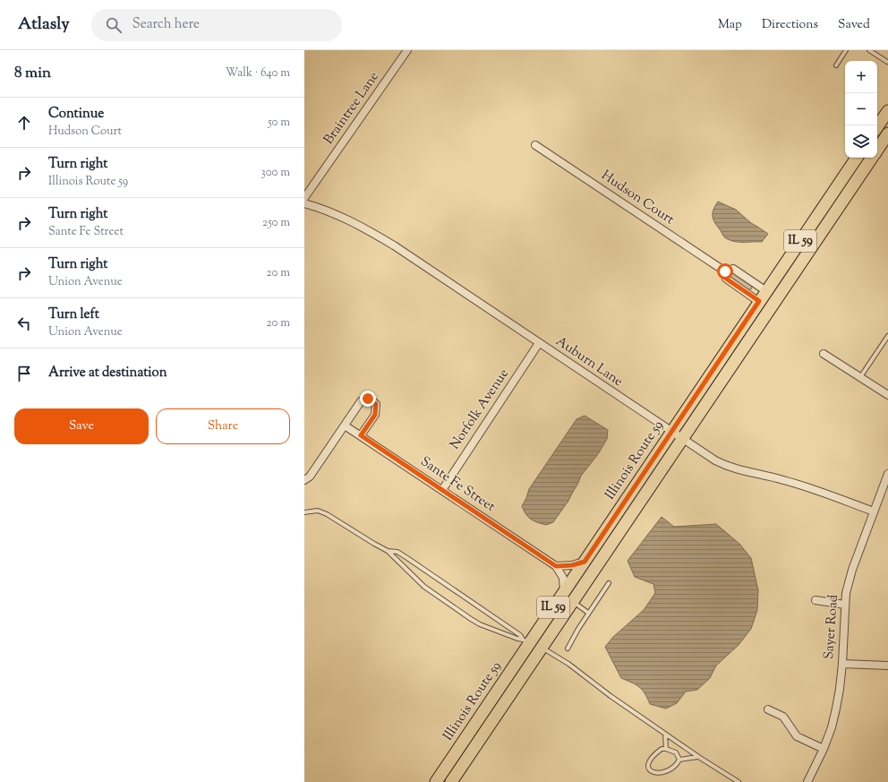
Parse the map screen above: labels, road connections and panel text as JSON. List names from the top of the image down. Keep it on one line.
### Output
{"streets":{"main road":["IL 59","Illinois Route 59"],"street":["Braintree Lane","Hudson Court","Auburn Lane","Norfolk Avenue","Sante Fe Street","Sayer Road"]},"crossings":[["Hudson Court","Illinois Route 59"],["Auburn Lane","Norfolk Avenue"],["Auburn Lane","Illinois Route 59"],["Auburn Lane","Sayer Road"],["Norfolk Avenue","Sante Fe Street"]],"page":{"header":"Atlasly","search":"Search here","nav":["Map","Directions","Saved"],"heading":["8 min","Walk · 640 m"],"map_buttons":["+","−"],"list":[["Continue","Hudson Court","50 m"],["Turn right","Illinois Route 59","300 m"],["Turn right","Sante Fe Street","250 m"],["Turn right","Union Avenue","20 m"],["Turn left","Union Avenue","20 m"],"Arrive at destination"],"buttons":["Save","Share"]}}
